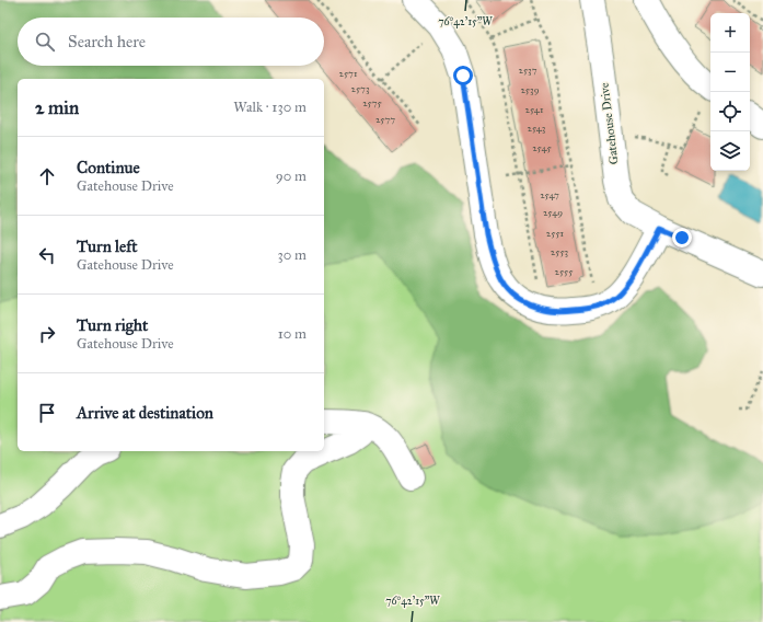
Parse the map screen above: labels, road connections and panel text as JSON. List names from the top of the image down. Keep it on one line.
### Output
{"streets":{"street":["Gatehouse Drive"]},"house_numbers":["2537","2571","2573","2539","2575","2541","2577","2543","2545","2547","2549","2551","2553","2555"],"page":{"map_buttons":["+","−"],"search":"Search here","heading":["2 min","Walk · 130 m"],"list":[["Continue","Gatehouse Drive","90 m"],["Turn left","Gatehouse Drive","30 m"],["Turn right","Gatehouse Drive","10 m"],"Arrive at destination"]},"coordinates":["76°42'15\"W"]}
